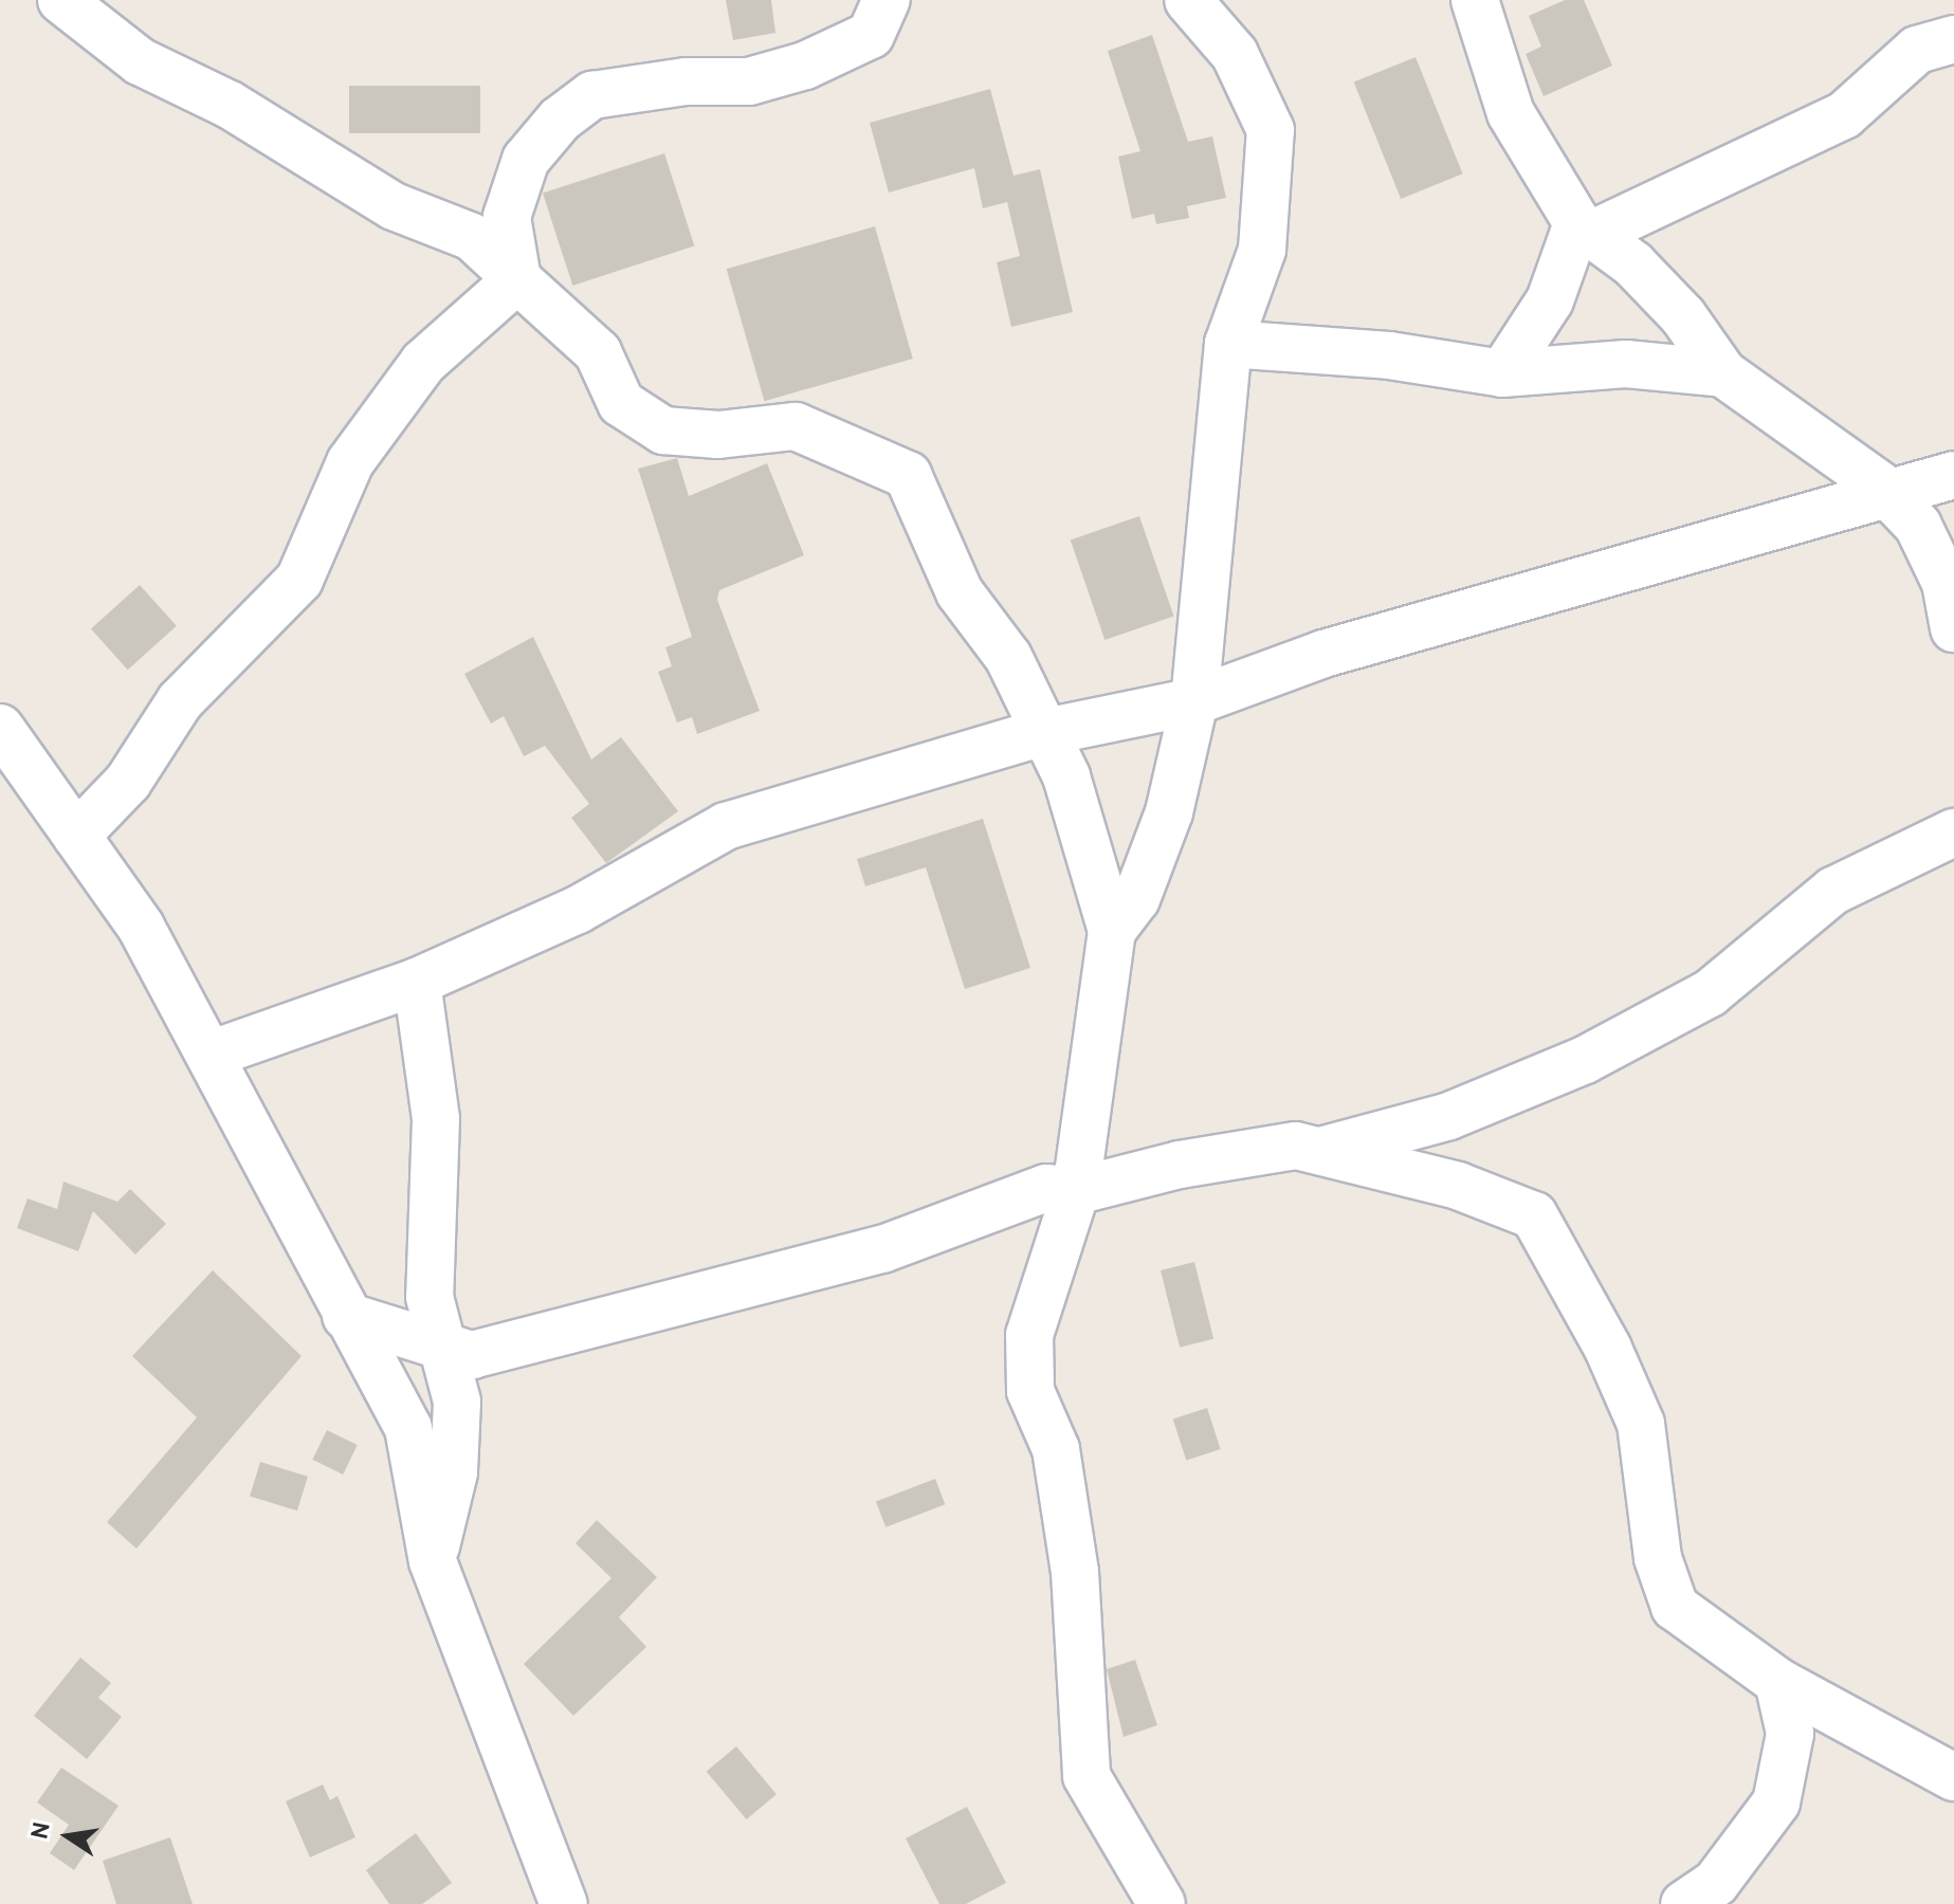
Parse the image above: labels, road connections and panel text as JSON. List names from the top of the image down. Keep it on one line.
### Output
{"north":"left"}
